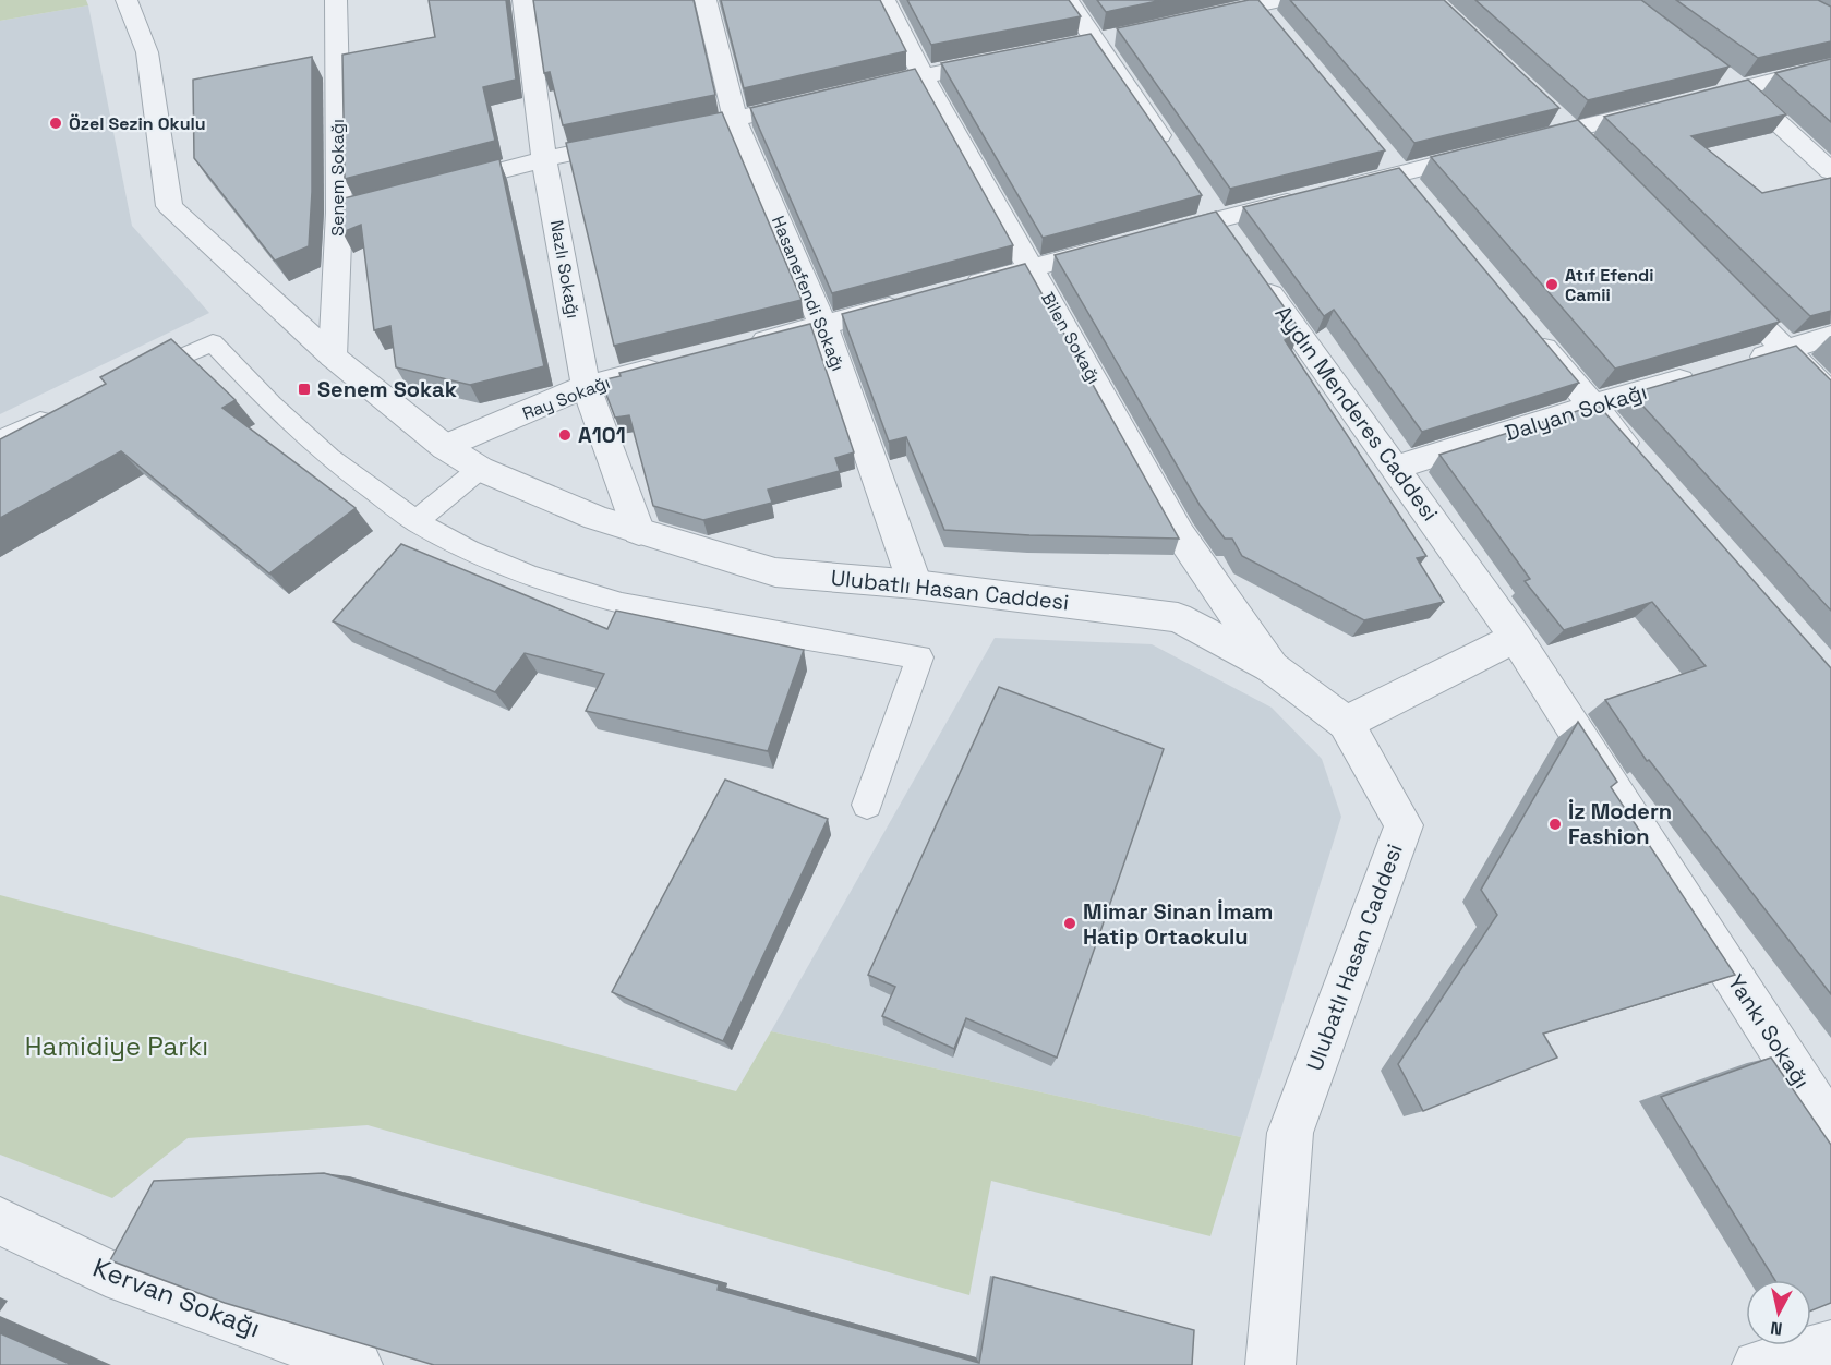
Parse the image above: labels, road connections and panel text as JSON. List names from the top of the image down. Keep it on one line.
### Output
{"streets":{"street":["Senem Sokağı","Nazlı Sokağı","Hasanefendi Sokağı","Bilen Sokağı","Ray Sokağı","Dalyan Sokağı","Aydın Menderes Caddesi","Ulubatlı Hasan Caddesi","Yankı Sokağı","Kervan Sokağı"]},"crossings":[["Senem Sokağı","Ulubatlı Hasan Caddesi"],["Nazlı Sokağı","Ray Sokağı"],["Nazlı Sokağı","Ulubatlı Hasan Caddesi"],["Hasanefendi Sokağı","Ulubatlı Hasan Caddesi"],["Bilen Sokağı","Ulubatlı Hasan Caddesi"],["Ray Sokağı","Ulubatlı Hasan Caddesi"],["Dalyan Sokağı","Aydın Menderes Caddesi"],["Aydın Menderes Caddesi","Yankı Sokağı"]],"parks":["Hamidiye Parkı"],"places":{"other":["Özel Sezin Okulu","Atıf Efendi Camii","A101","İz Modern Fashion","Mimar Sinan İmam Hatip Ortaokulu"],"transit":["Senem Sokak"]},"north":"bottom"}
